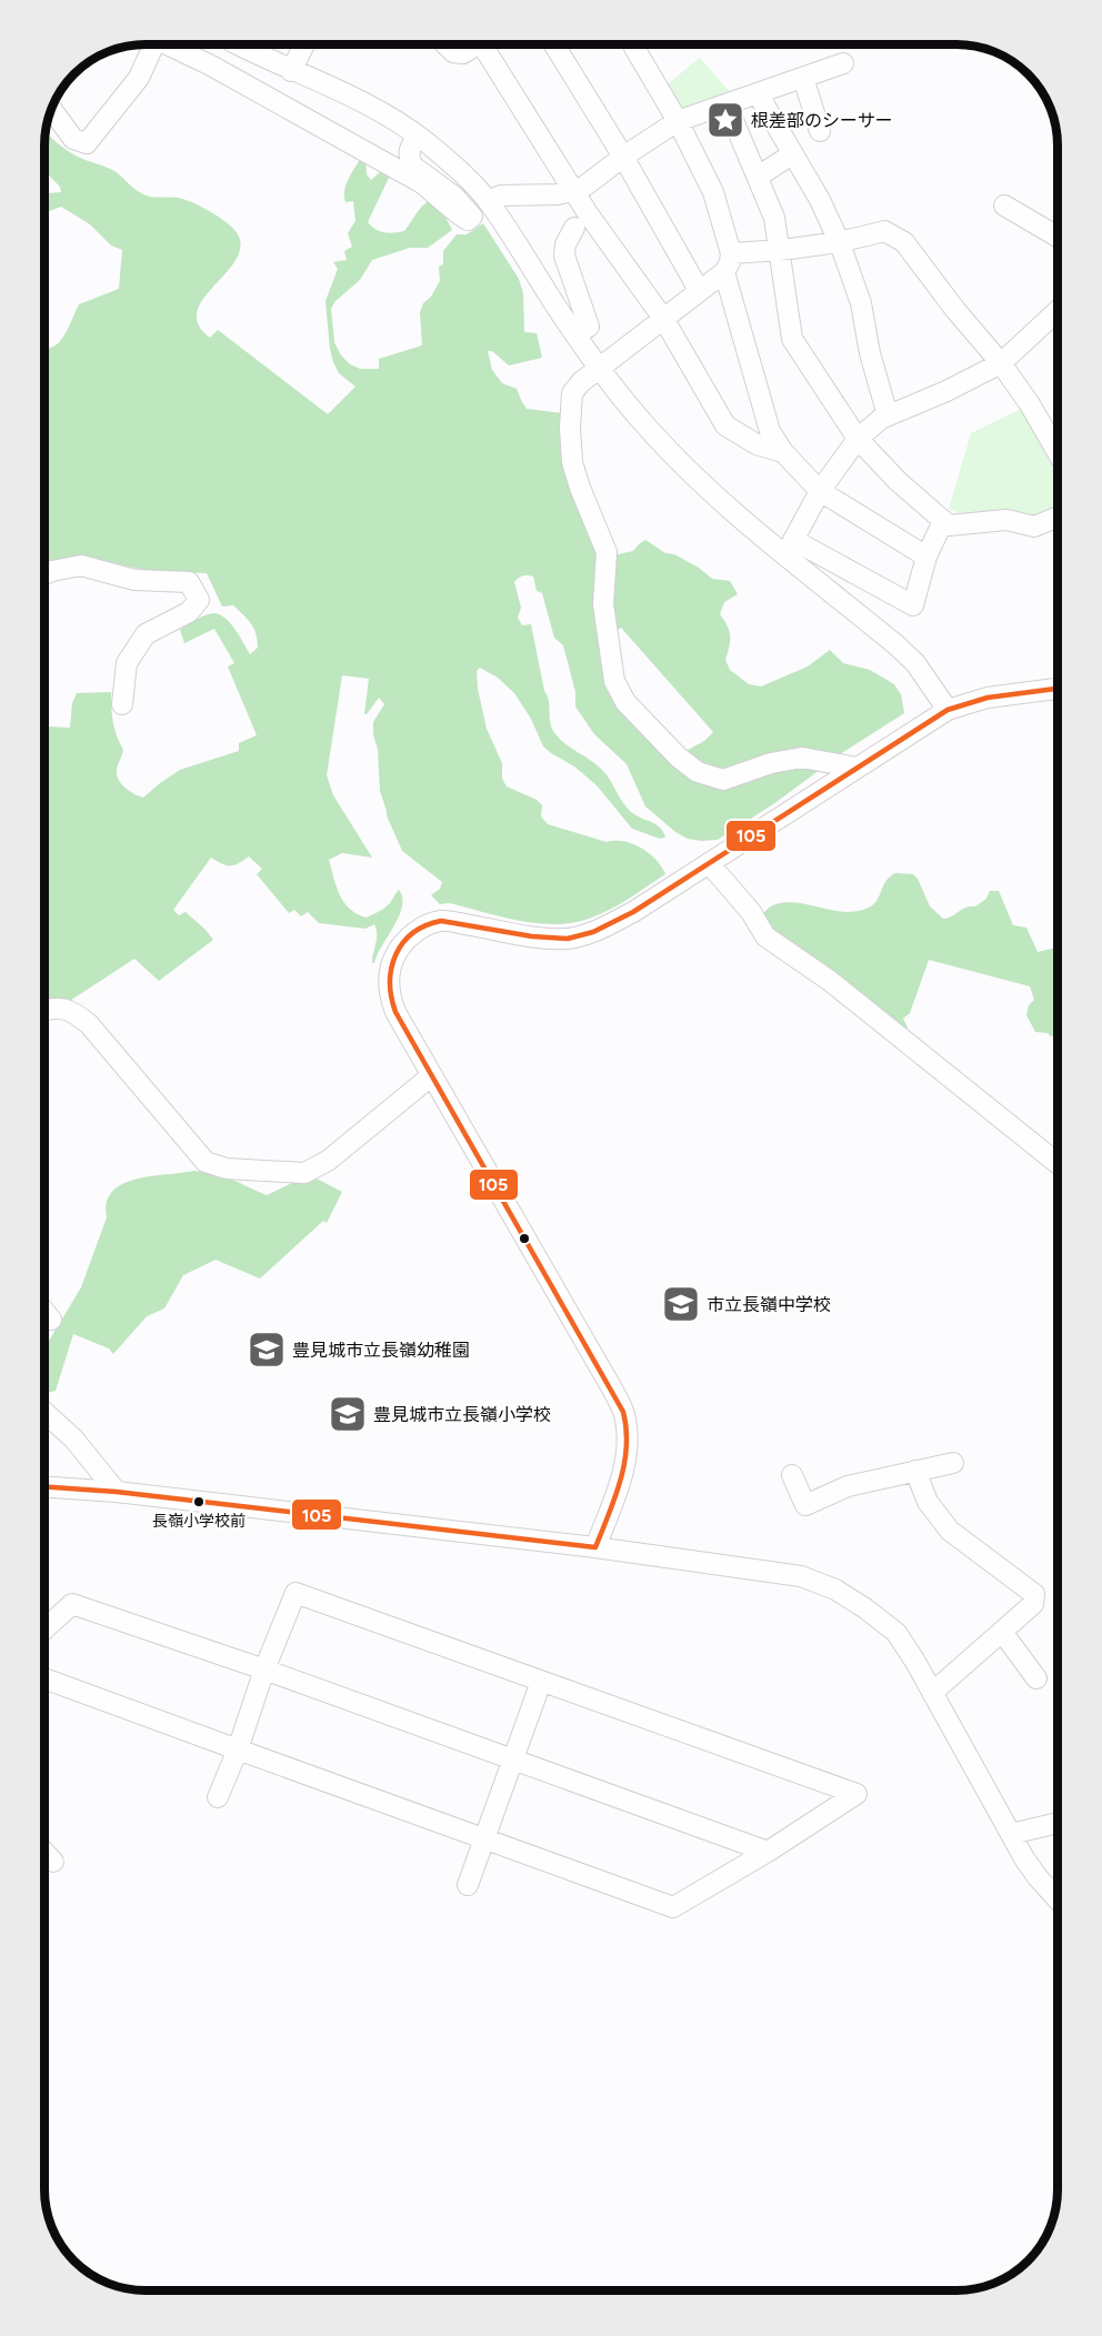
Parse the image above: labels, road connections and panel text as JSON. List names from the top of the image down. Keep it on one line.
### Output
{"places":{"place":["根差部のシーサー"],"school or university":["市立長嶺中学校","豊見城市立長嶺幼稚園","豊見城市立長嶺小学校"],"other":["長嶺小学校前"]},"lines":["transit line 105"]}
